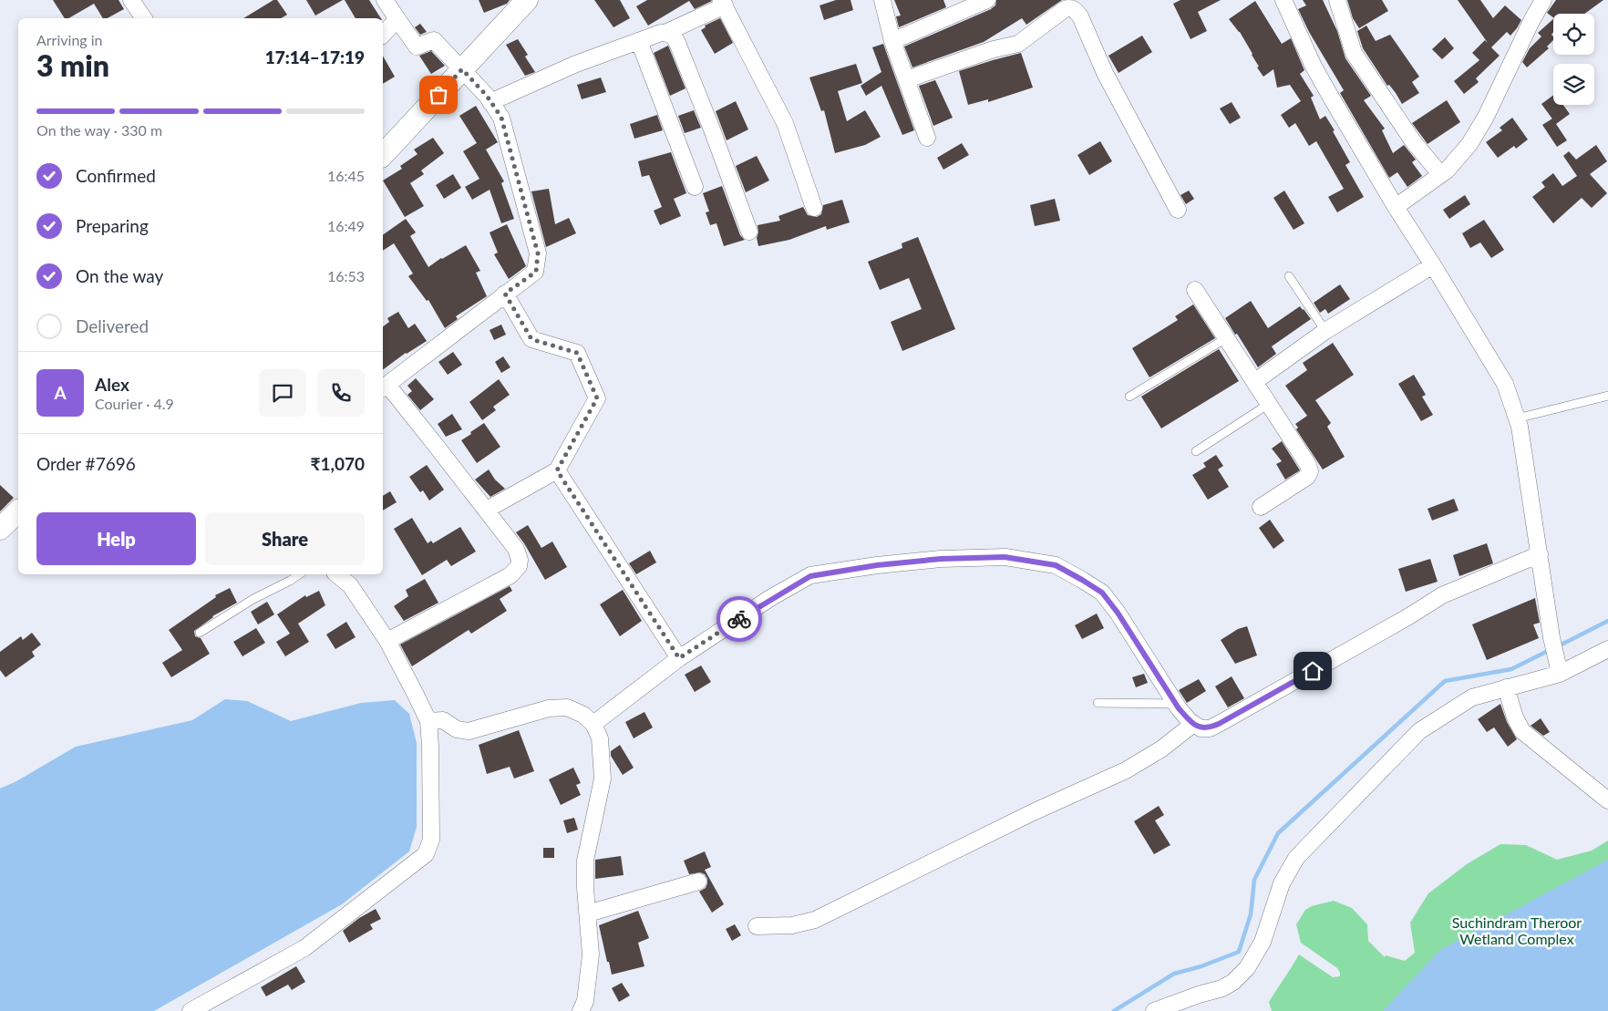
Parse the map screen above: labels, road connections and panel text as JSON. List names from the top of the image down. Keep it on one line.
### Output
{"parks":["Suchindram Theroor Wetland Complex"],"page":{"heading":["3 min","Arriving in","17:14–17:19"],"panel":["Alex","Courier · 4.9","Order #7696","₹1,070"],"bar":"On the way · 330 m","list":[["Confirmed","16:45"],["Preparing","16:49"],["On the way","16:53"],"Delivered"],"round":"A","buttons":["Help","Share"]}}
